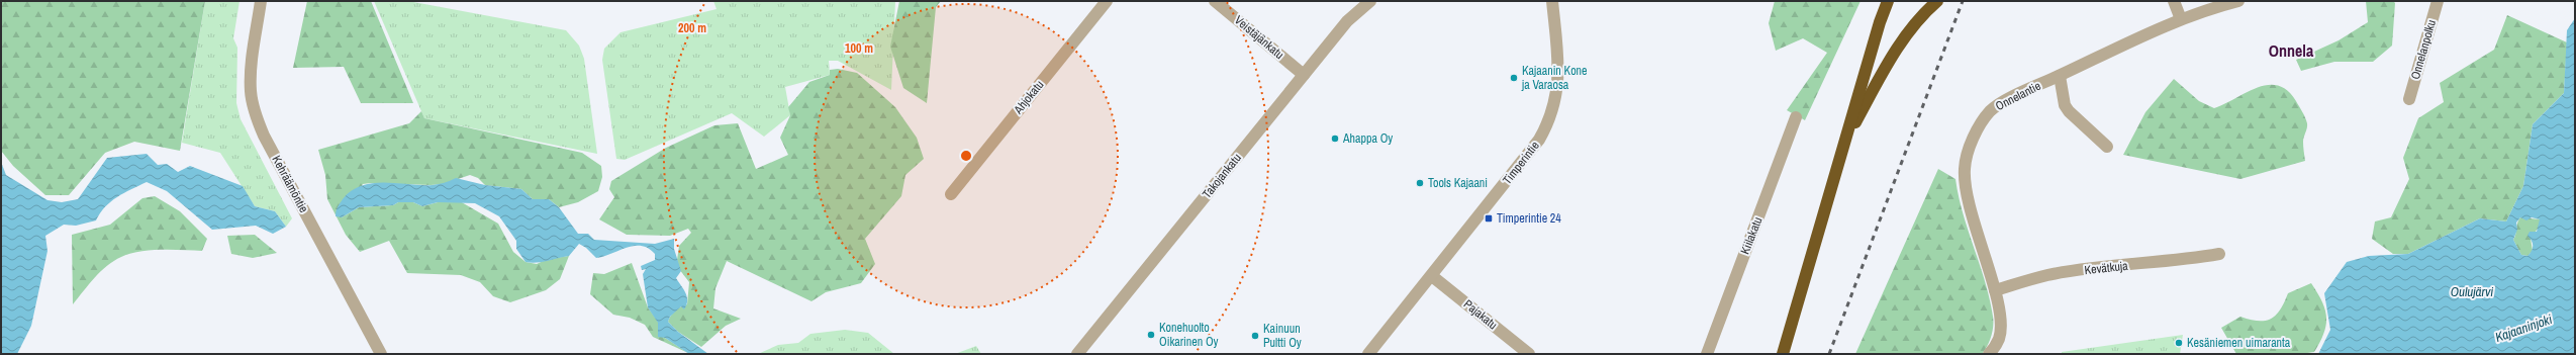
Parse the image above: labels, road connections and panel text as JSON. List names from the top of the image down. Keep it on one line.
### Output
{"streets":{"street":["Veistäjänkatu","Onnelanpolku","Onnelantie","Ahjokatu","Timperintie","Takojankatu","Kehräämöntie","Kiilakatu","Kevätkuja","Pajakatu"]},"crossings":[["Veistäjänkatu","Takojankatu"],["Onnelantie","Kevätkuja"],["Timperintie","Pajakatu"]],"districts":["Onnela"],"water":["Oulujärvi","Kajaaninjoki"],"places":{"other":["Kajaanin Kone ja Varaosa","Ahappa Oy","Tools Kajaani","Konehuolto Oikarinen Oy","Kainuun Pultti Oy","Kesäniemen uimaranta"],"transit":["Timperintie 24"]},"rings":["200 m","100 m"]}
